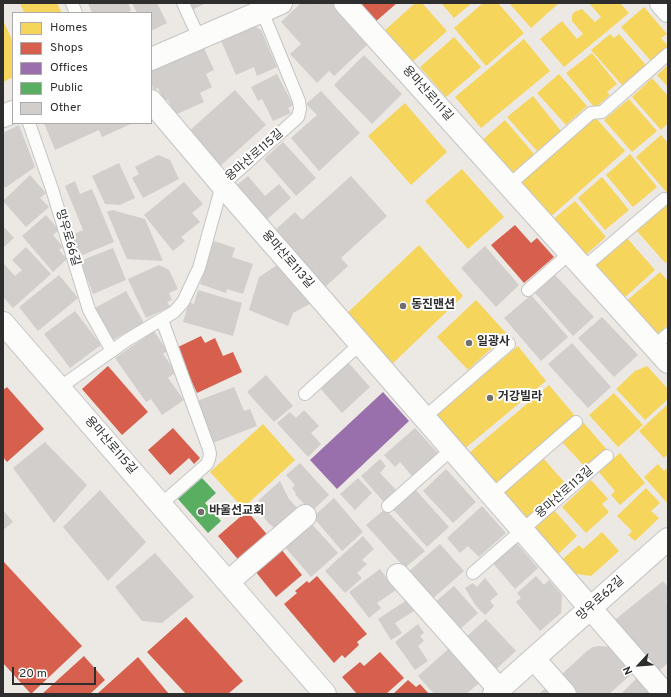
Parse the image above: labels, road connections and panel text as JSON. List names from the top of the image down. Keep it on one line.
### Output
{"streets":{"street":["용마산로111길","용마산로115길","용마산로113길","망우로62길"],"lane":["망우로66길"]},"crossings":[["용마산로115길","망우로66길"],["용마산로115길","용마산로113길"],["용마산로113길","망우로62길"]],"places":["동진맨션","일광사","거강빌라","바울선교회"],"legend":["Homes","Shops","Offices","Public","Other"],"scale_bar":"20 m","north":"bottom left"}
